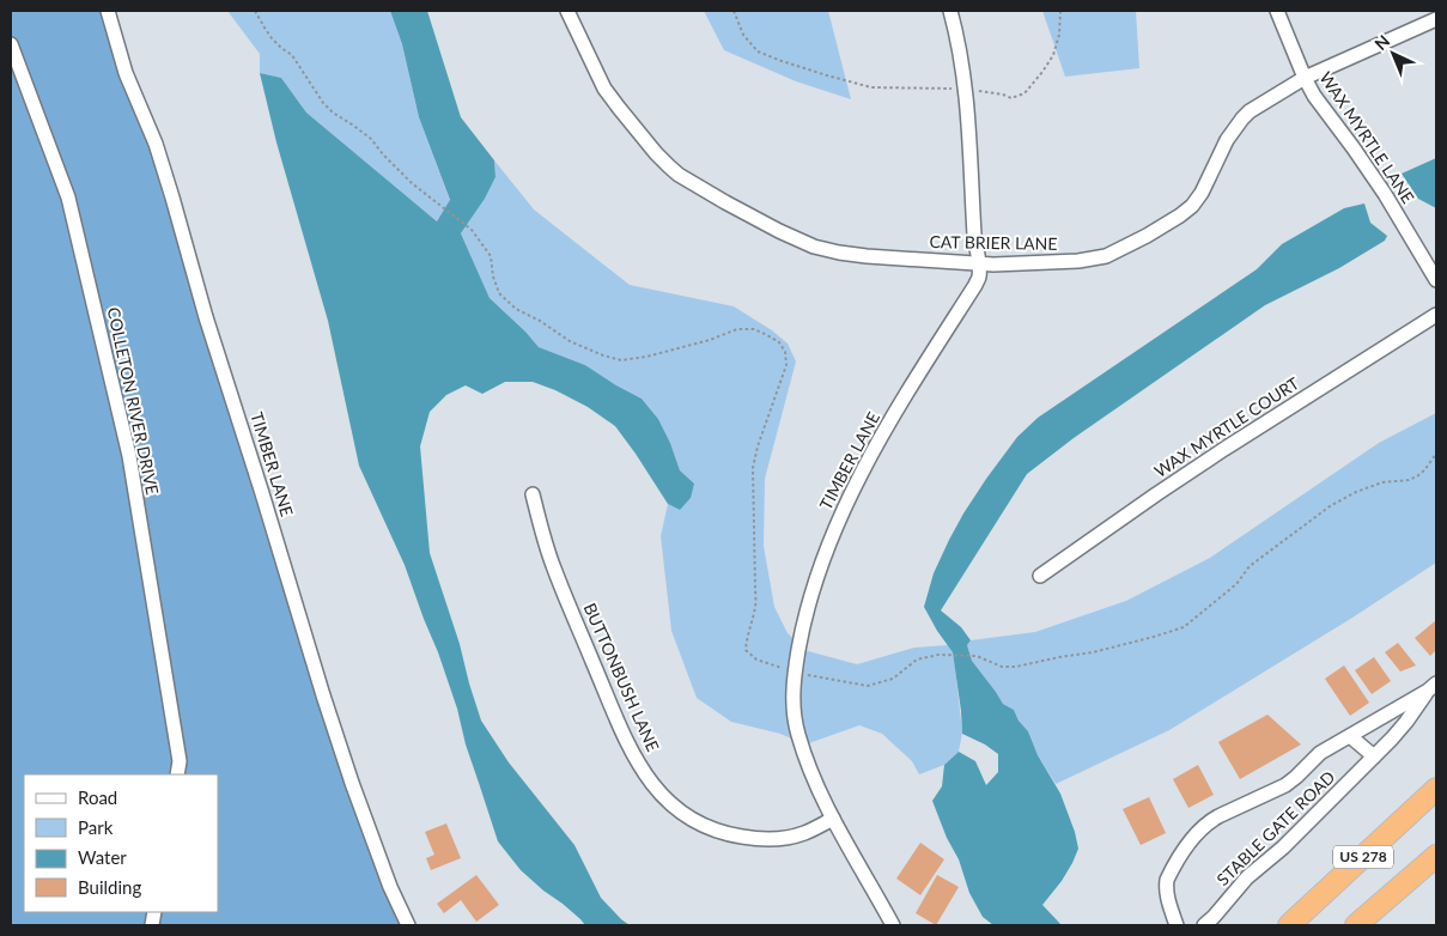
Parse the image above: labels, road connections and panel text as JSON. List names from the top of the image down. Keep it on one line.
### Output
{"streets":{"highway":["US 278"],"street":["WAX MYRTLE LANE","CAT BRIER LANE","COLLETON RIVER DRIVE","WAX MYRTLE COURT","TIMBER LANE","BUTTONBUSH LANE","STABLE GATE ROAD"]},"crossings":[["WAX MYRTLE LANE","CAT BRIER LANE"],["CAT BRIER LANE","TIMBER LANE"],["TIMBER LANE","BUTTONBUSH LANE"]],"legend":["Road","Park","Water","Building"],"north":"top left"}
